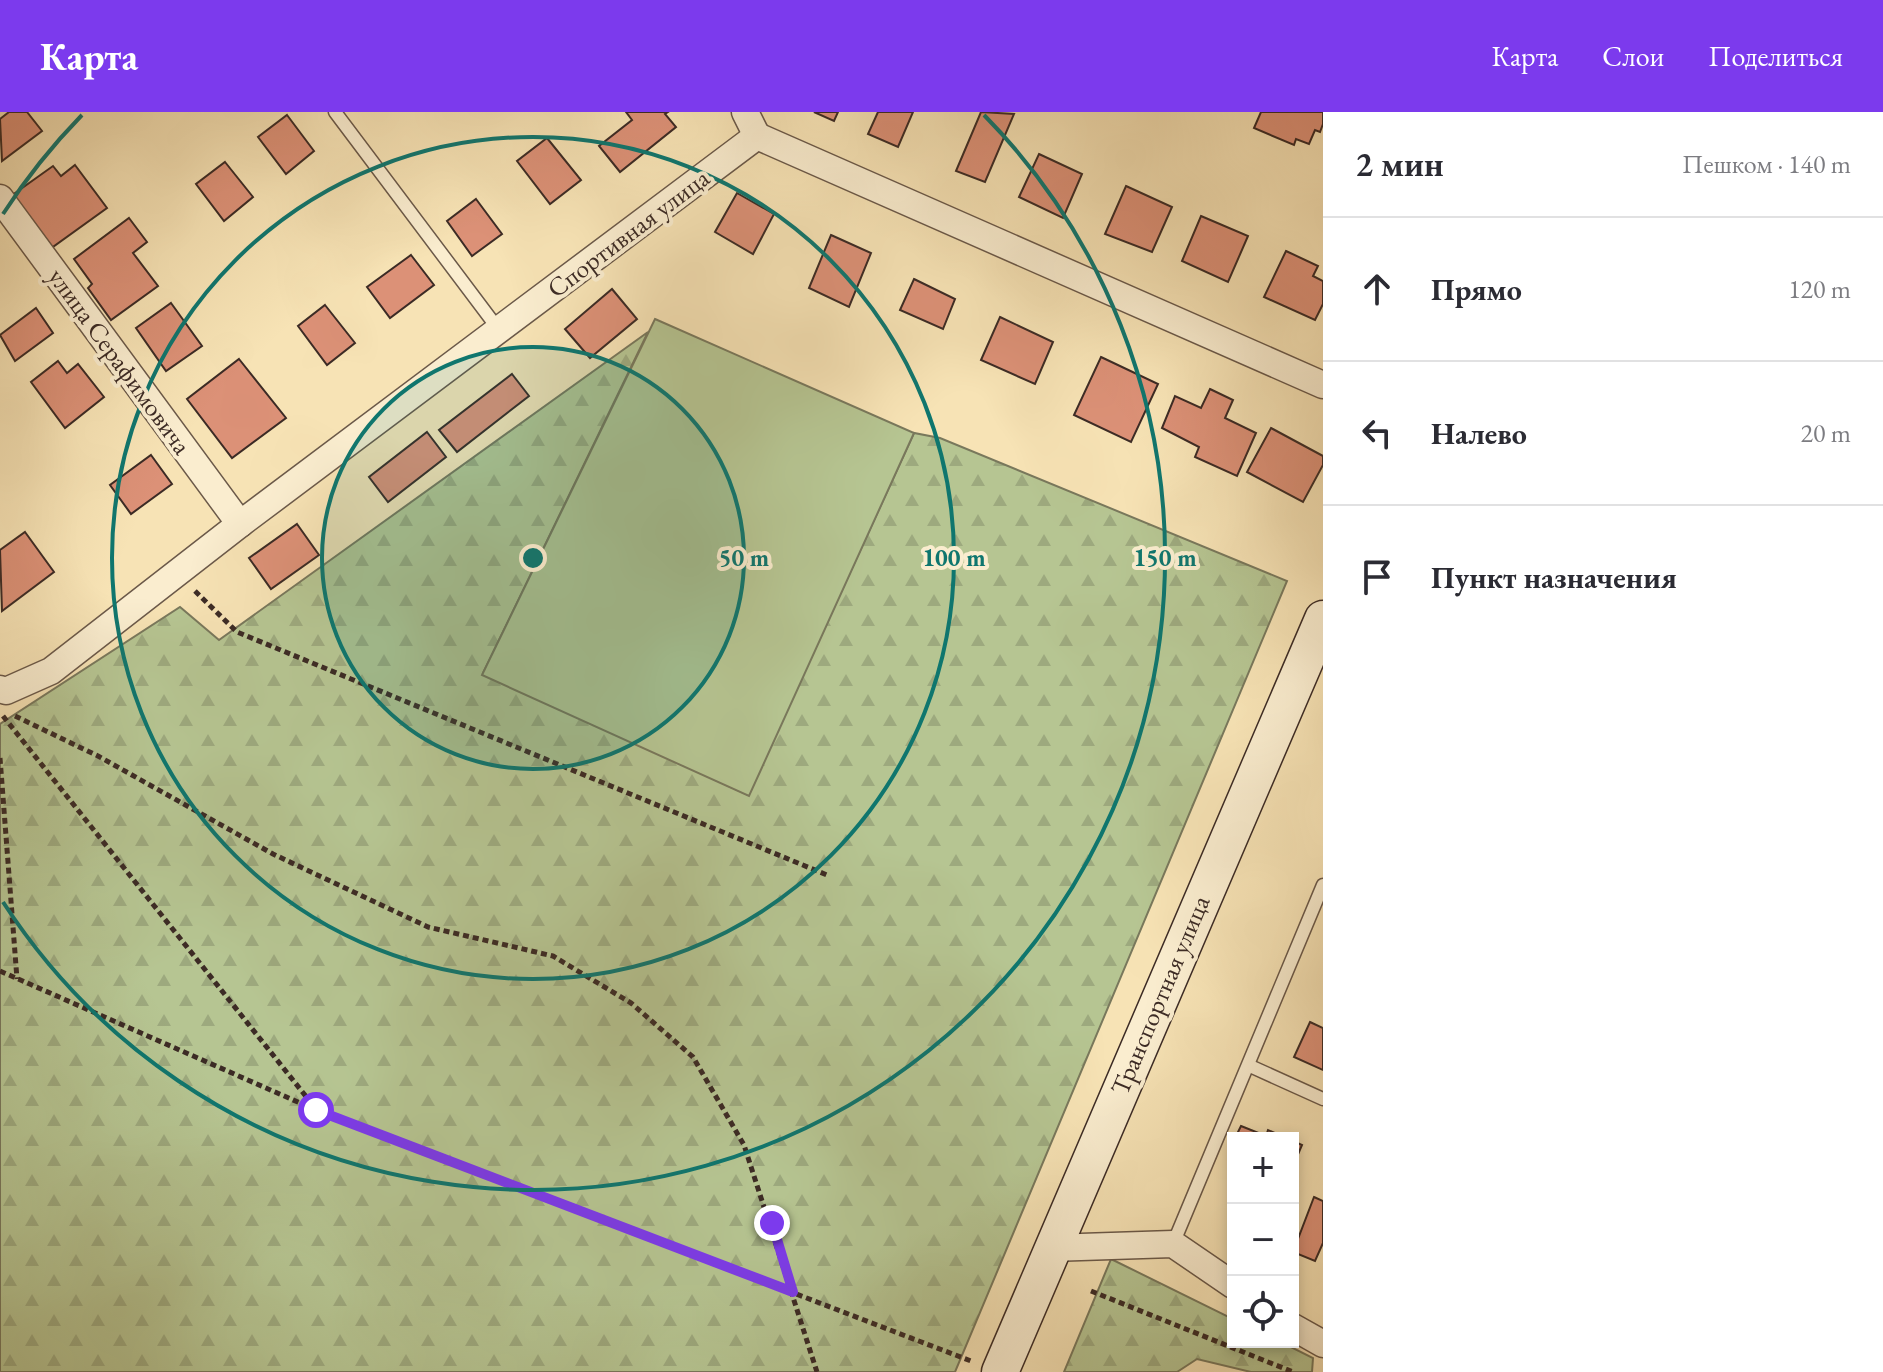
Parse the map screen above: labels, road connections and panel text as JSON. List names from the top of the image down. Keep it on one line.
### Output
{"streets":{"street":["Спортивная улица","улица Серафимовича","Транспортная улица"]},"crossings":[["Спортивная улица","улица Серафимовича"]],"page":{"header":"Карта","nav":["Карта","Слои","Поделиться"],"heading":["2 мин","Пешком · 140 m"],"list":[["Прямо","120 m"],["Налево","20 m"],"Пункт назначения"],"map_buttons":["+","−"]},"rings":["50 m","100 m","150 m"]}
